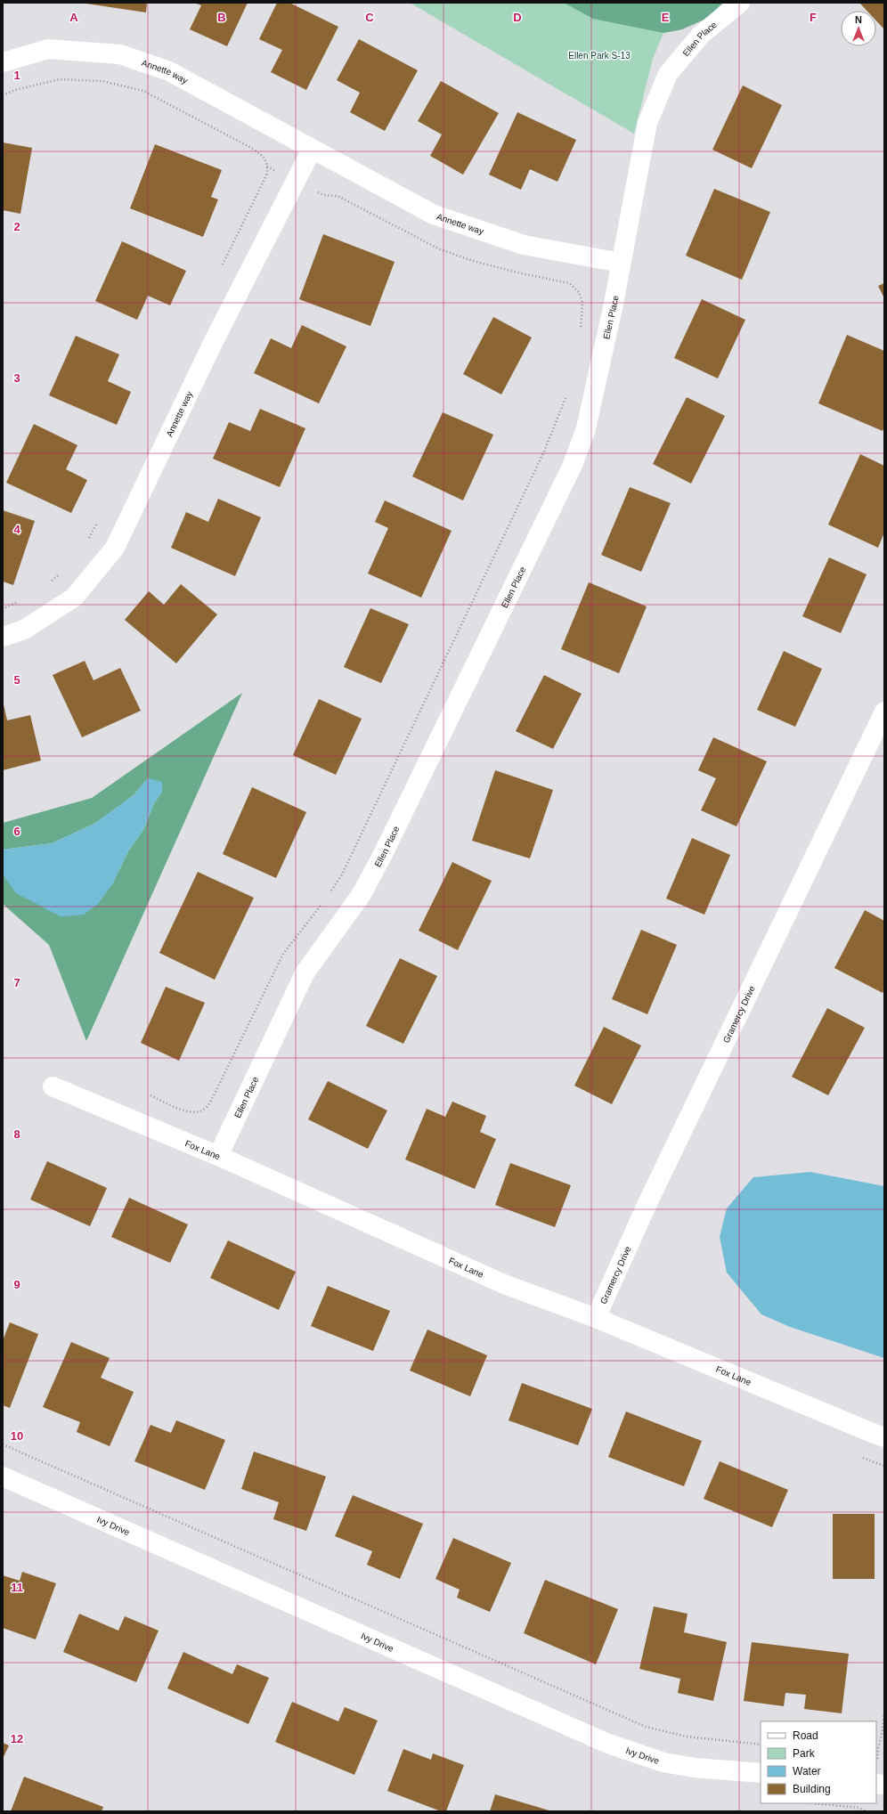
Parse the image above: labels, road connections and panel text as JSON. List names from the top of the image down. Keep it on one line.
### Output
{"streets":{"street":["Ellen Place","Annette way","Gramercy Drive","Fox Lane","Ivy Drive"]},"crossings":[["Ellen Place","Annette way"],["Ellen Place","Fox Lane"],["Gramercy Drive","Fox Lane"]],"parks":["Ellen Park S-13"],"legend":["Road","Park","Water","Building"],"north":"top","grid":{"columns":["A","B","C","D","E","F"],"rows":["1","2","3","4","5","6","7","8","9","10","11","12"]}}
